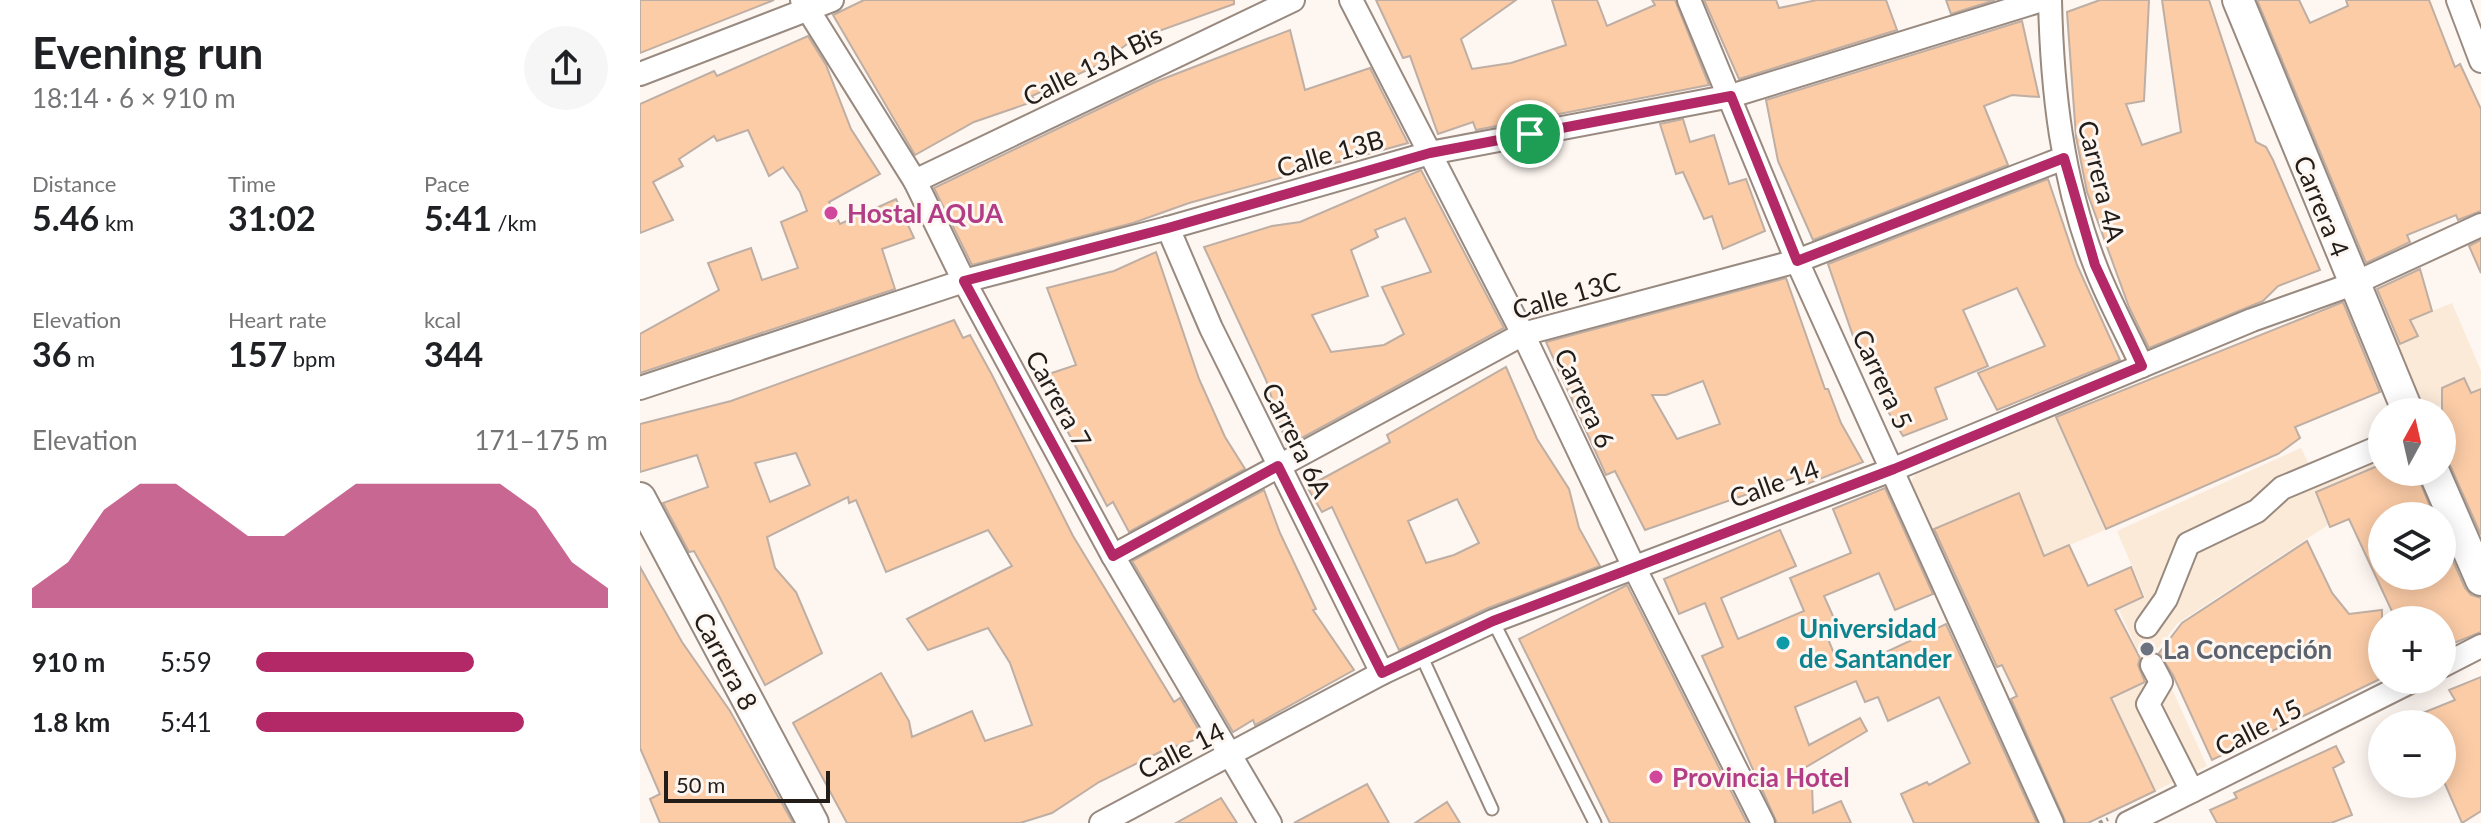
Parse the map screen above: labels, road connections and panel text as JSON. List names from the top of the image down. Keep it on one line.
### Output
{"streets":{"main road":["Carrera 4","Carrera 8"],"street":["Calle 13A Bis","Calle 13B","Carrera 4A","Calle 13C","Carrera 5","Carrera 6","Carrera 7","Carrera 6A","Calle 14","Calle 15"]},"crossings":[["Calle 13A Bis","Carrera 7"],["Calle 13B","Carrera 5"],["Calle 13B","Carrera 6"],["Calle 13B","Carrera 7"],["Calle 13B","Carrera 6A"],["Carrera 4A","Calle 13C"],["Carrera 4A","Calle 14"],["Carrera 4","Calle 14"],["Calle 13C","Carrera 5"],["Calle 13C","Carrera 6"],["Calle 13C","Carrera 7"],["Calle 13C","Carrera 6A"],["Carrera 5","Calle 14"],["Carrera 6","Calle 14"],["Carrera 7","Calle 14"],["Carrera 6A","Calle 14"]],"places":["Hostal AQUA","Universidad de Santander","La Concepción","Provincia Hotel"],"scale_bar":"50 m","north":"top","page":{"heading":["Evening run","18:14 · 6 × 910 m"],"stats":[["Distance","5.46 km"],["Time","31:02"],["Pace","5:41 /km"],["Elevation","36 m"],["Heart rate","157 bpm"],["kcal","344"]],"map_buttons":["+","−"],"chart":["Elevation","171–175 m"],"list":[{"name":"910 m","note":"5:59"},{"name":"1.8 km","note":"5:41"}],"scale":"50 m"}}
